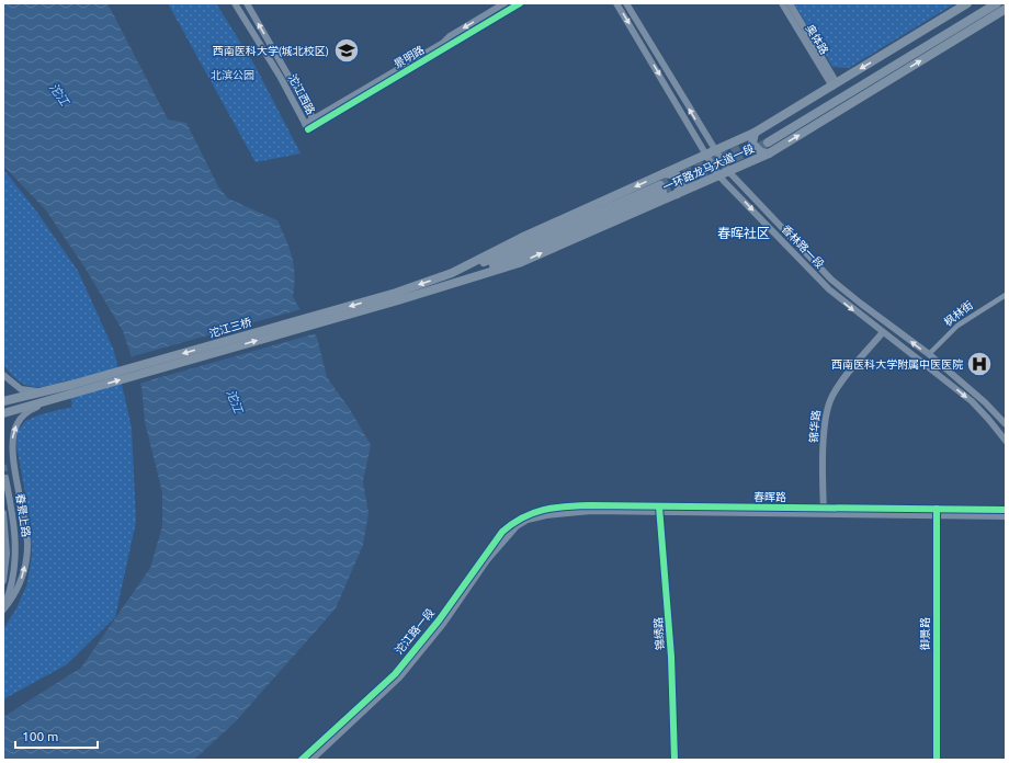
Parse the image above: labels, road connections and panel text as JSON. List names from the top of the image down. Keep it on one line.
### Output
{"streets":{"highway":["一环路龙马大道一段","沱江三桥"],"street":["奥体路","景明路","沱江西路","香林路一段","枫林街","锦华路","春晖路","春景上路","沱江路一段","锦绣路","御景路"]},"crossings":[["奥体路","一环路龙马大道一段"],["景明路","沱江西路"],["一环路龙马大道一段","香林路一段"],["一环路龙马大道一段","沱江三桥"],["香林路一段","枫林街"],["香林路一段","锦华路"],["锦华路","春晖路"],["春晖路","沱江路一段"],["春晖路","锦绣路"],["春晖路","御景路"]],"districts":["春晖社区"],"water":["沱江"],"parks":["北滨公园"],"places":{"school or university":["西南医科大学(城北校区)"],"hospital":["西南医科大学附属中医医院"]},"scale_bar":"100 m"}
